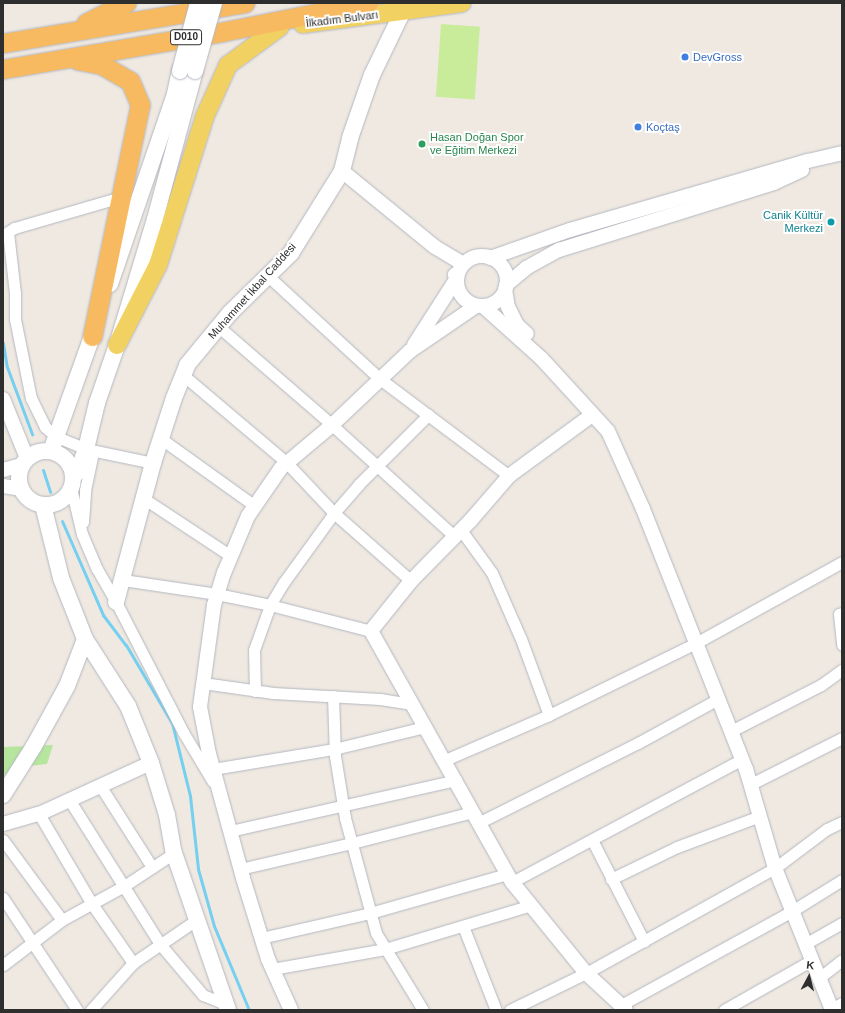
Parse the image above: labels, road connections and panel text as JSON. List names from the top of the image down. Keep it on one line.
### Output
{"streets":{"highway":["İlkadım Bulvarı","D010"],"main road":["Muhammet İkbal Caddesi"]},"crossings":[["İlkadım Bulvarı","Muhammet İkbal Caddesi"]],"places":["DevGross","Koçtaş","Hasan Doğan Spor ve Eğitim Merkezi","Canik Kültür Merkezi"],"north":"top"}
